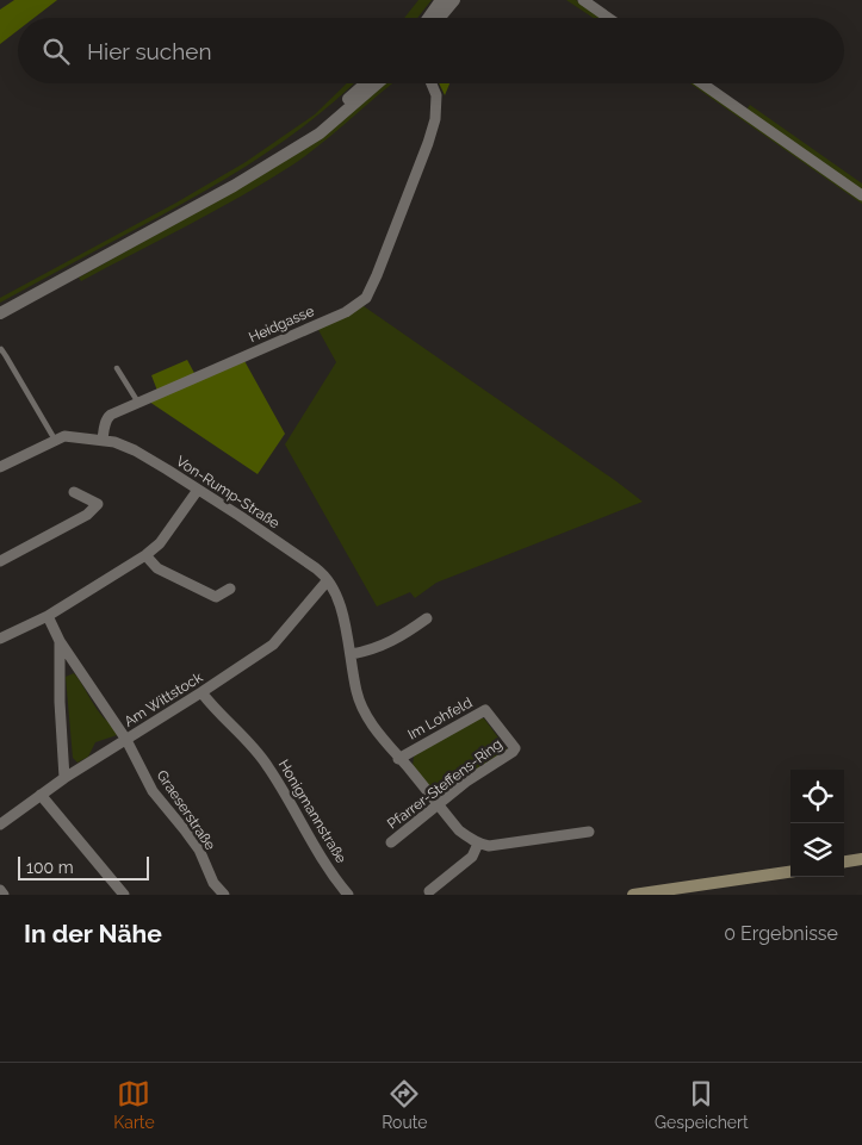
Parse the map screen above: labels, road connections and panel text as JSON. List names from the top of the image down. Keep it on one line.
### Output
{"streets":{"street":["Heidgasse","Von-Rump-Straße","Am Wittstock","Im Lohfeld","Pfarrer-Steffens-Ring","Graeserstraße","Honigmannstraße"]},"crossings":[["Heidgasse","Von-Rump-Straße"],["Von-Rump-Straße","Am Wittstock"],["Von-Rump-Straße","Im Lohfeld"],["Am Wittstock","Im Lohfeld"],["Am Wittstock","Graeserstraße"],["Am Wittstock","Honigmannstraße"],["Im Lohfeld","Pfarrer-Steffens-Ring"]],"scale_bar":"100 m","page":{"search":"Hier suchen","scale":"100 m","heading":["In der Nähe","0 Ergebnisse"],"nav":["Karte","Route","Gespeichert"]}}
